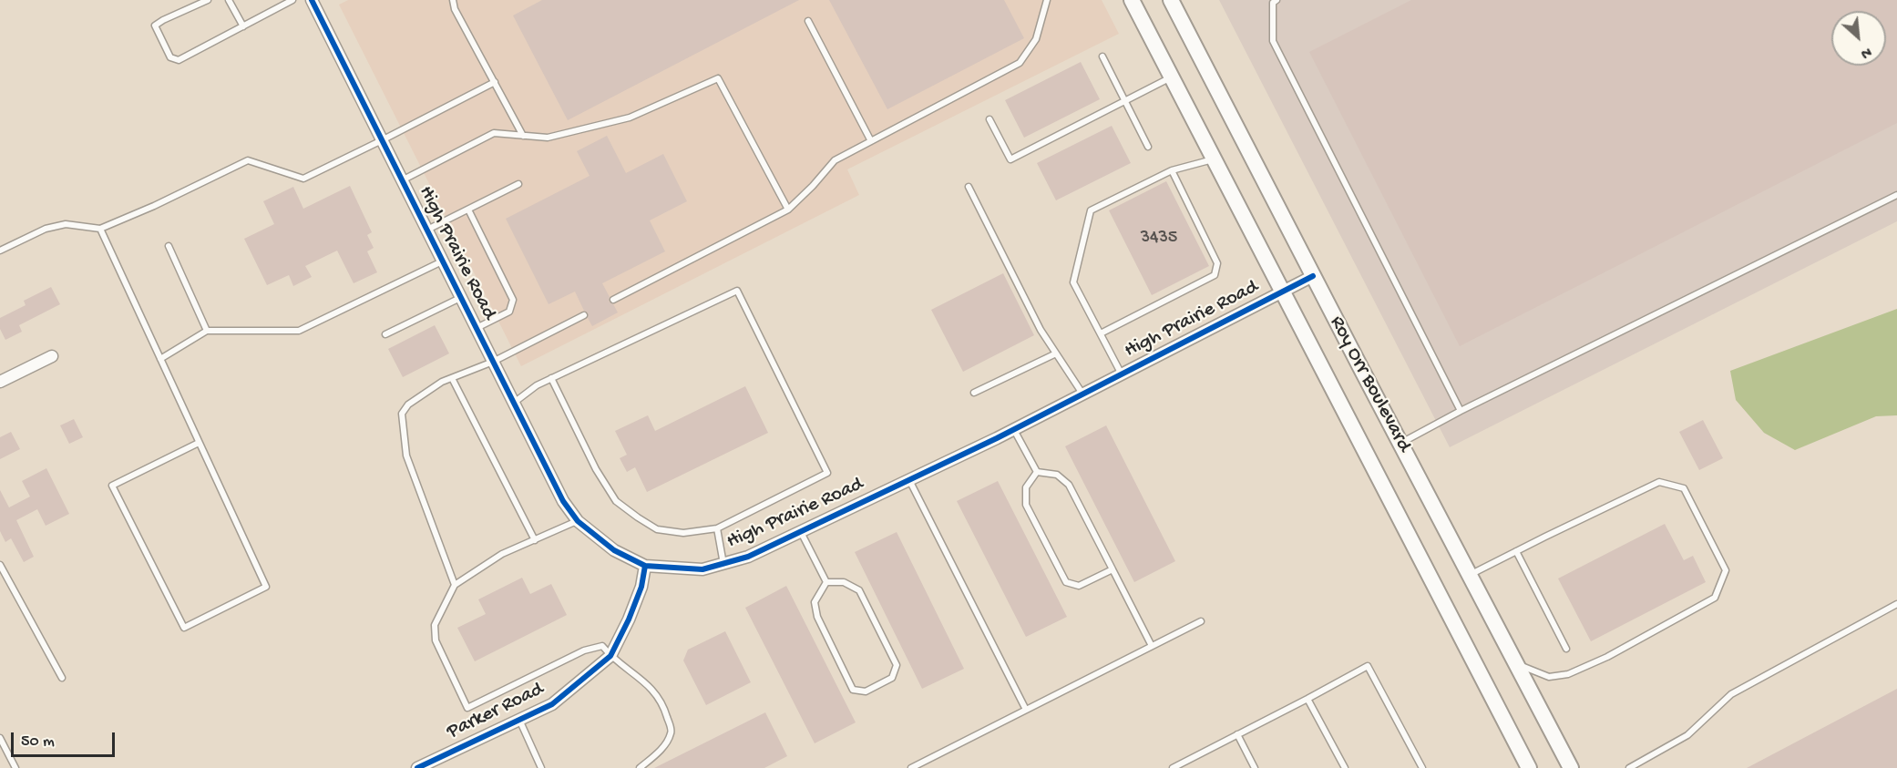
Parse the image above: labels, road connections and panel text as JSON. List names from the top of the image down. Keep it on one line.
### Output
{"streets":{"main road":["Roy Orr Boulevard"],"street":["High Prairie Road","Parker Road"]},"crossings":[["High Prairie Road","Roy Orr Boulevard"],["High Prairie Road","Parker Road"]],"house_numbers":["3435"],"scale_bar":"50 m","north":"bottom right"}
